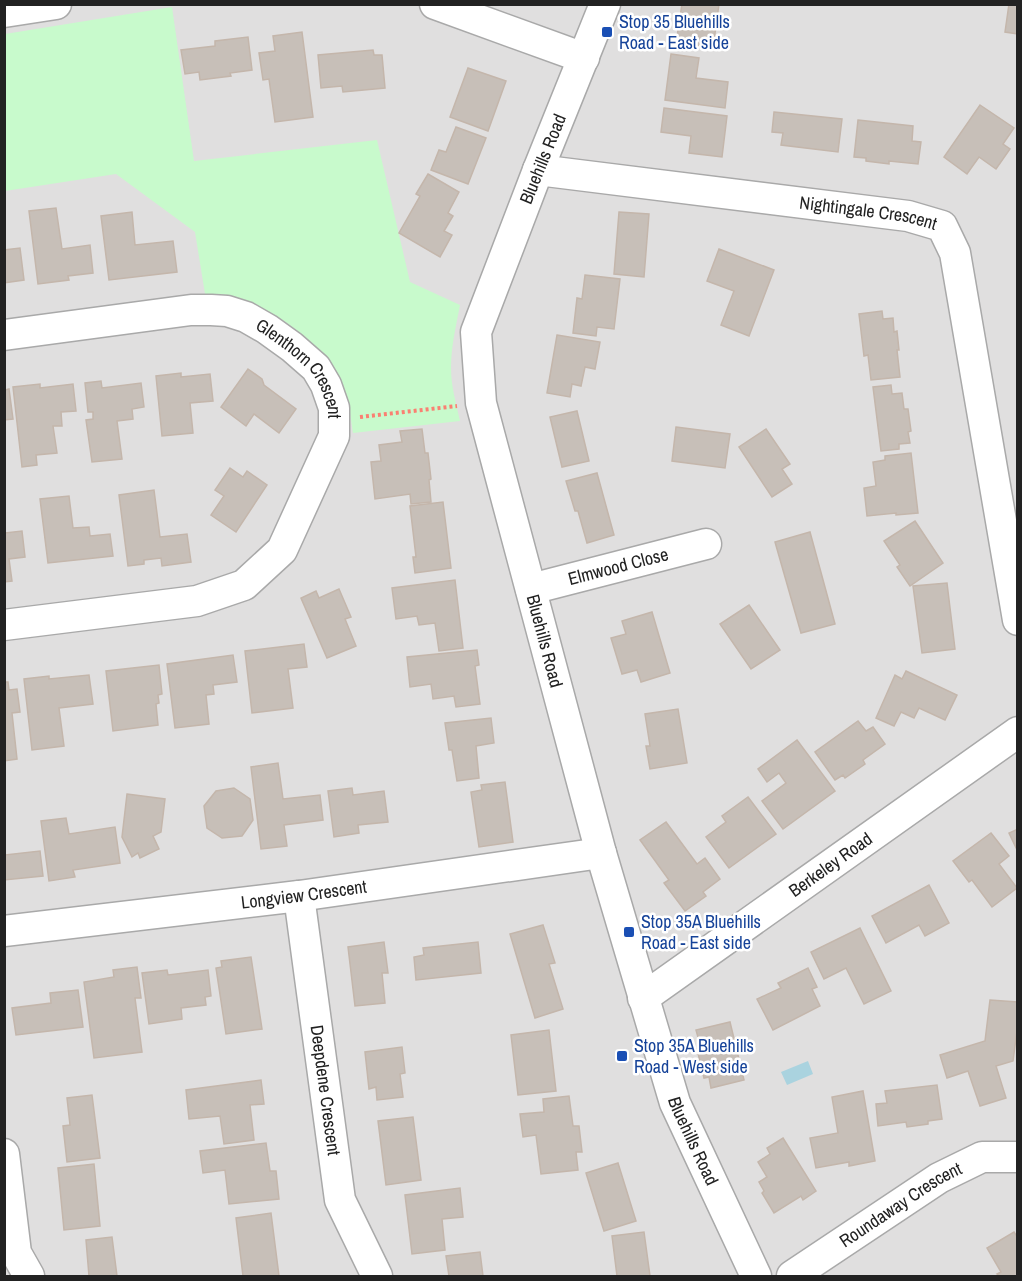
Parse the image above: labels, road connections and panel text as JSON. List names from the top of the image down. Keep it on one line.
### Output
{"streets":{"street":["Bluehills Road","Nightingale Crescent","Glenthorn Crescent","Elmwood Close","Berkeley Road","Longview Crescent","Deepdene Crescent","Roundaway Crescent"]},"crossings":[["Bluehills Road","Nightingale Crescent"],["Bluehills Road","Elmwood Close"],["Bluehills Road","Berkeley Road"],["Bluehills Road","Longview Crescent"],["Longview Crescent","Deepdene Crescent"]],"places":{"transit":["Stop 35 Bluehills Road - East side","Stop 35A Bluehills Road - East side","Stop 35A Bluehills Road - West side"]}}
